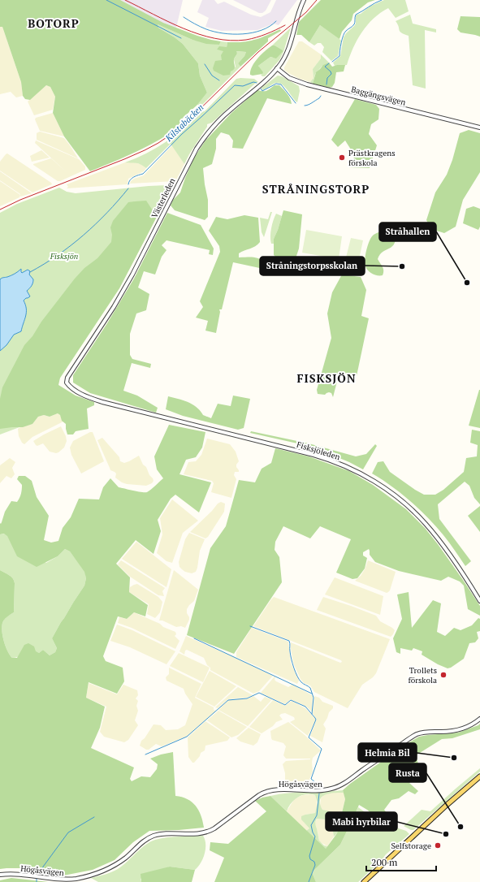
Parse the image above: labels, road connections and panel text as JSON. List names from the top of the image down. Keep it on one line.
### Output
{"streets":{"street":["Baggängsvägen","Västerleden","Fisksjöleden","Högåsvägen"]},"crossings":[["Baggängsvägen","Västerleden"],["Västerleden","Fisksjöleden"]],"districts":["BOTORP","STRÅNINGSTORP","FISKSJÖN"],"water":["Kilstabäcken"],"parks":["Fisksjön"],"places":["Prästkragens förskola","Stråningstorpsskolan","Stråhallen","Trollets förskola","Helmia Bil","Rusta","Mabi hyrbilar","Selfstorage"],"scale_bar":"200 m"}
